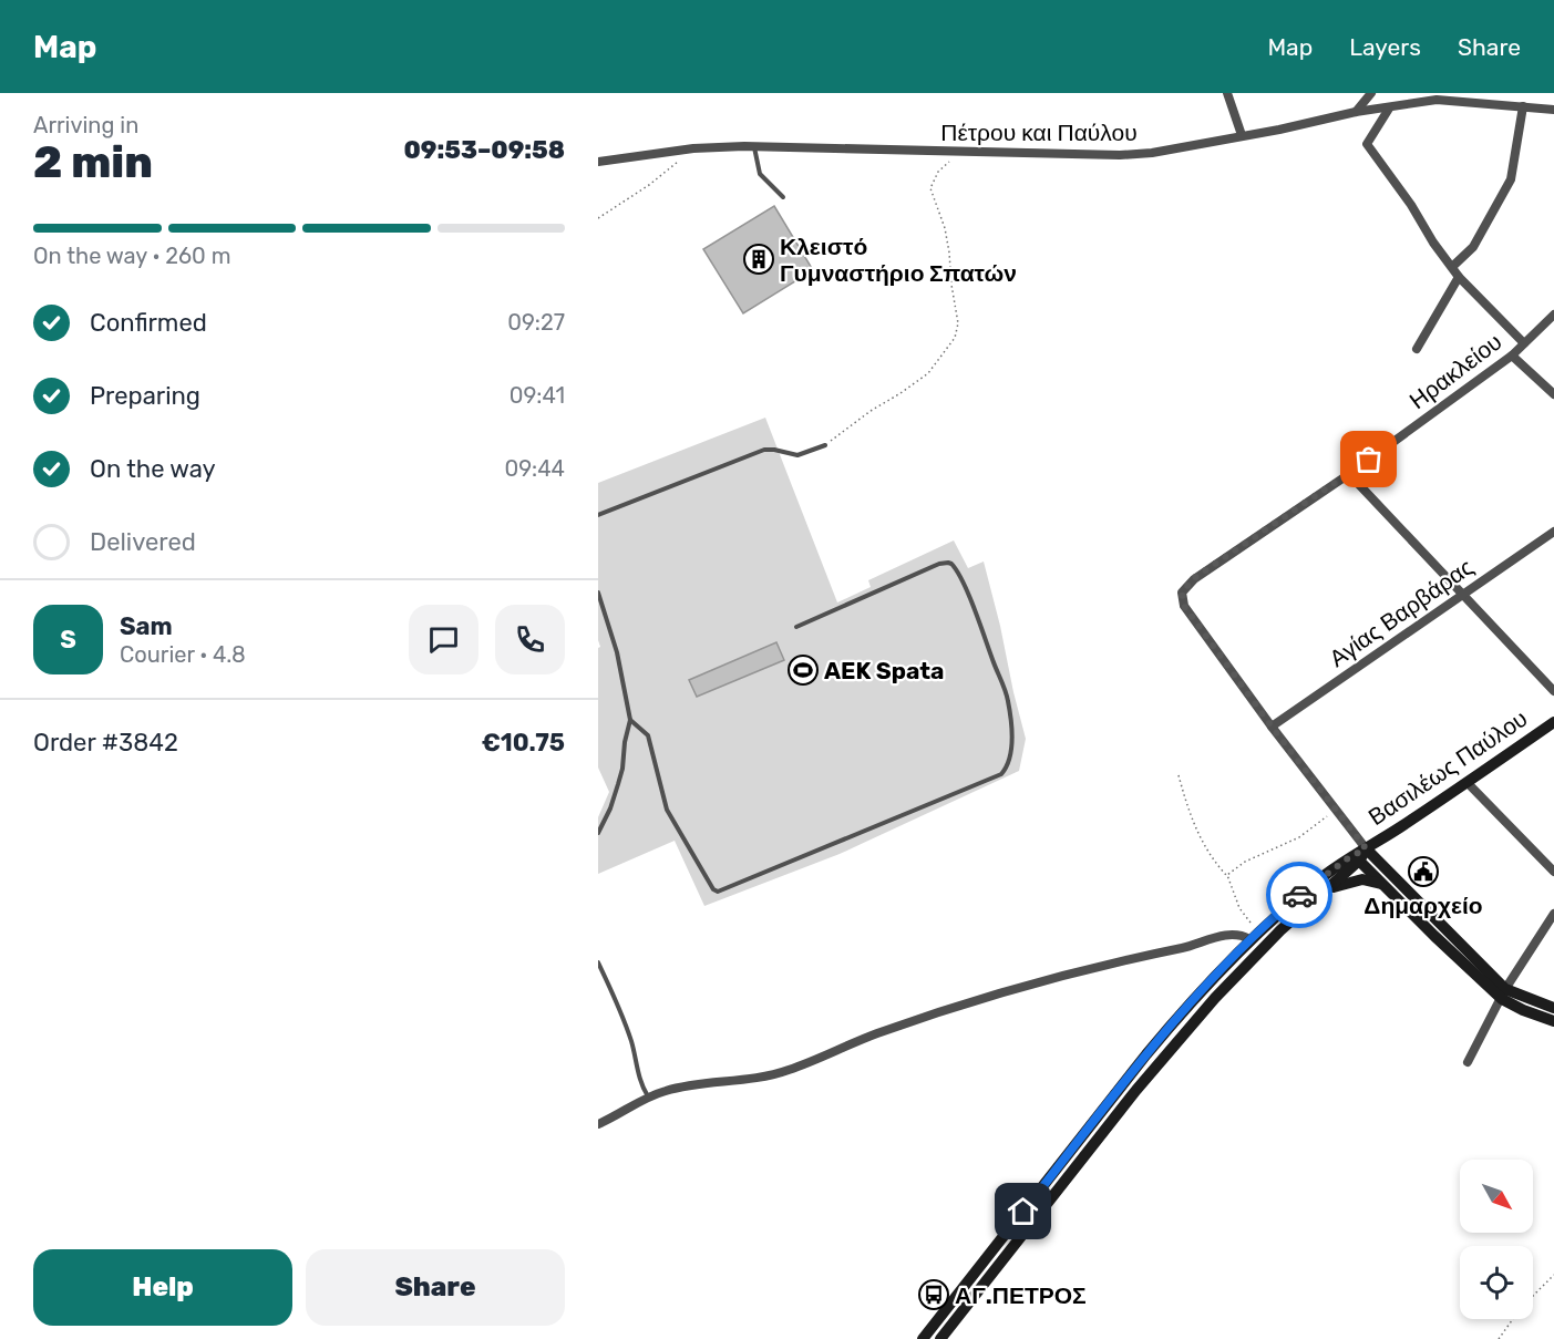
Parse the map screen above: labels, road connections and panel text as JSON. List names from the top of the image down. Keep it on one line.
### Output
{"streets":{"main road":["Βασιλέως Παύλου"],"street":["Πέτρου και Παύλου","Ηρακλείου","Αγίας Βαρβάρας"]},"crossings":[["Ηρακλείου","Αγίας Βαρβάρας"]],"places":{"building":["Κλειστό Γυμναστήριο Σπατών"],"sports":["AEK Spata"],"public building":["Δημαρχείο"],"bus stop":["ΑΓ.ΠΕΤΡΟΣ"]},"north":"bottom right","page":{"header":"Map","nav":["Map","Layers","Share"],"heading":["2 min","Arriving in","09:53–09:58"],"panel":["Sam","Courier · 4.8","Order #3842","€10.75"],"bar":"On the way · 260 m","list":[["Confirmed","09:27"],["Preparing","09:41"],["On the way","09:44"],"Delivered"],"round":"S","buttons":["Help","Share"]}}
